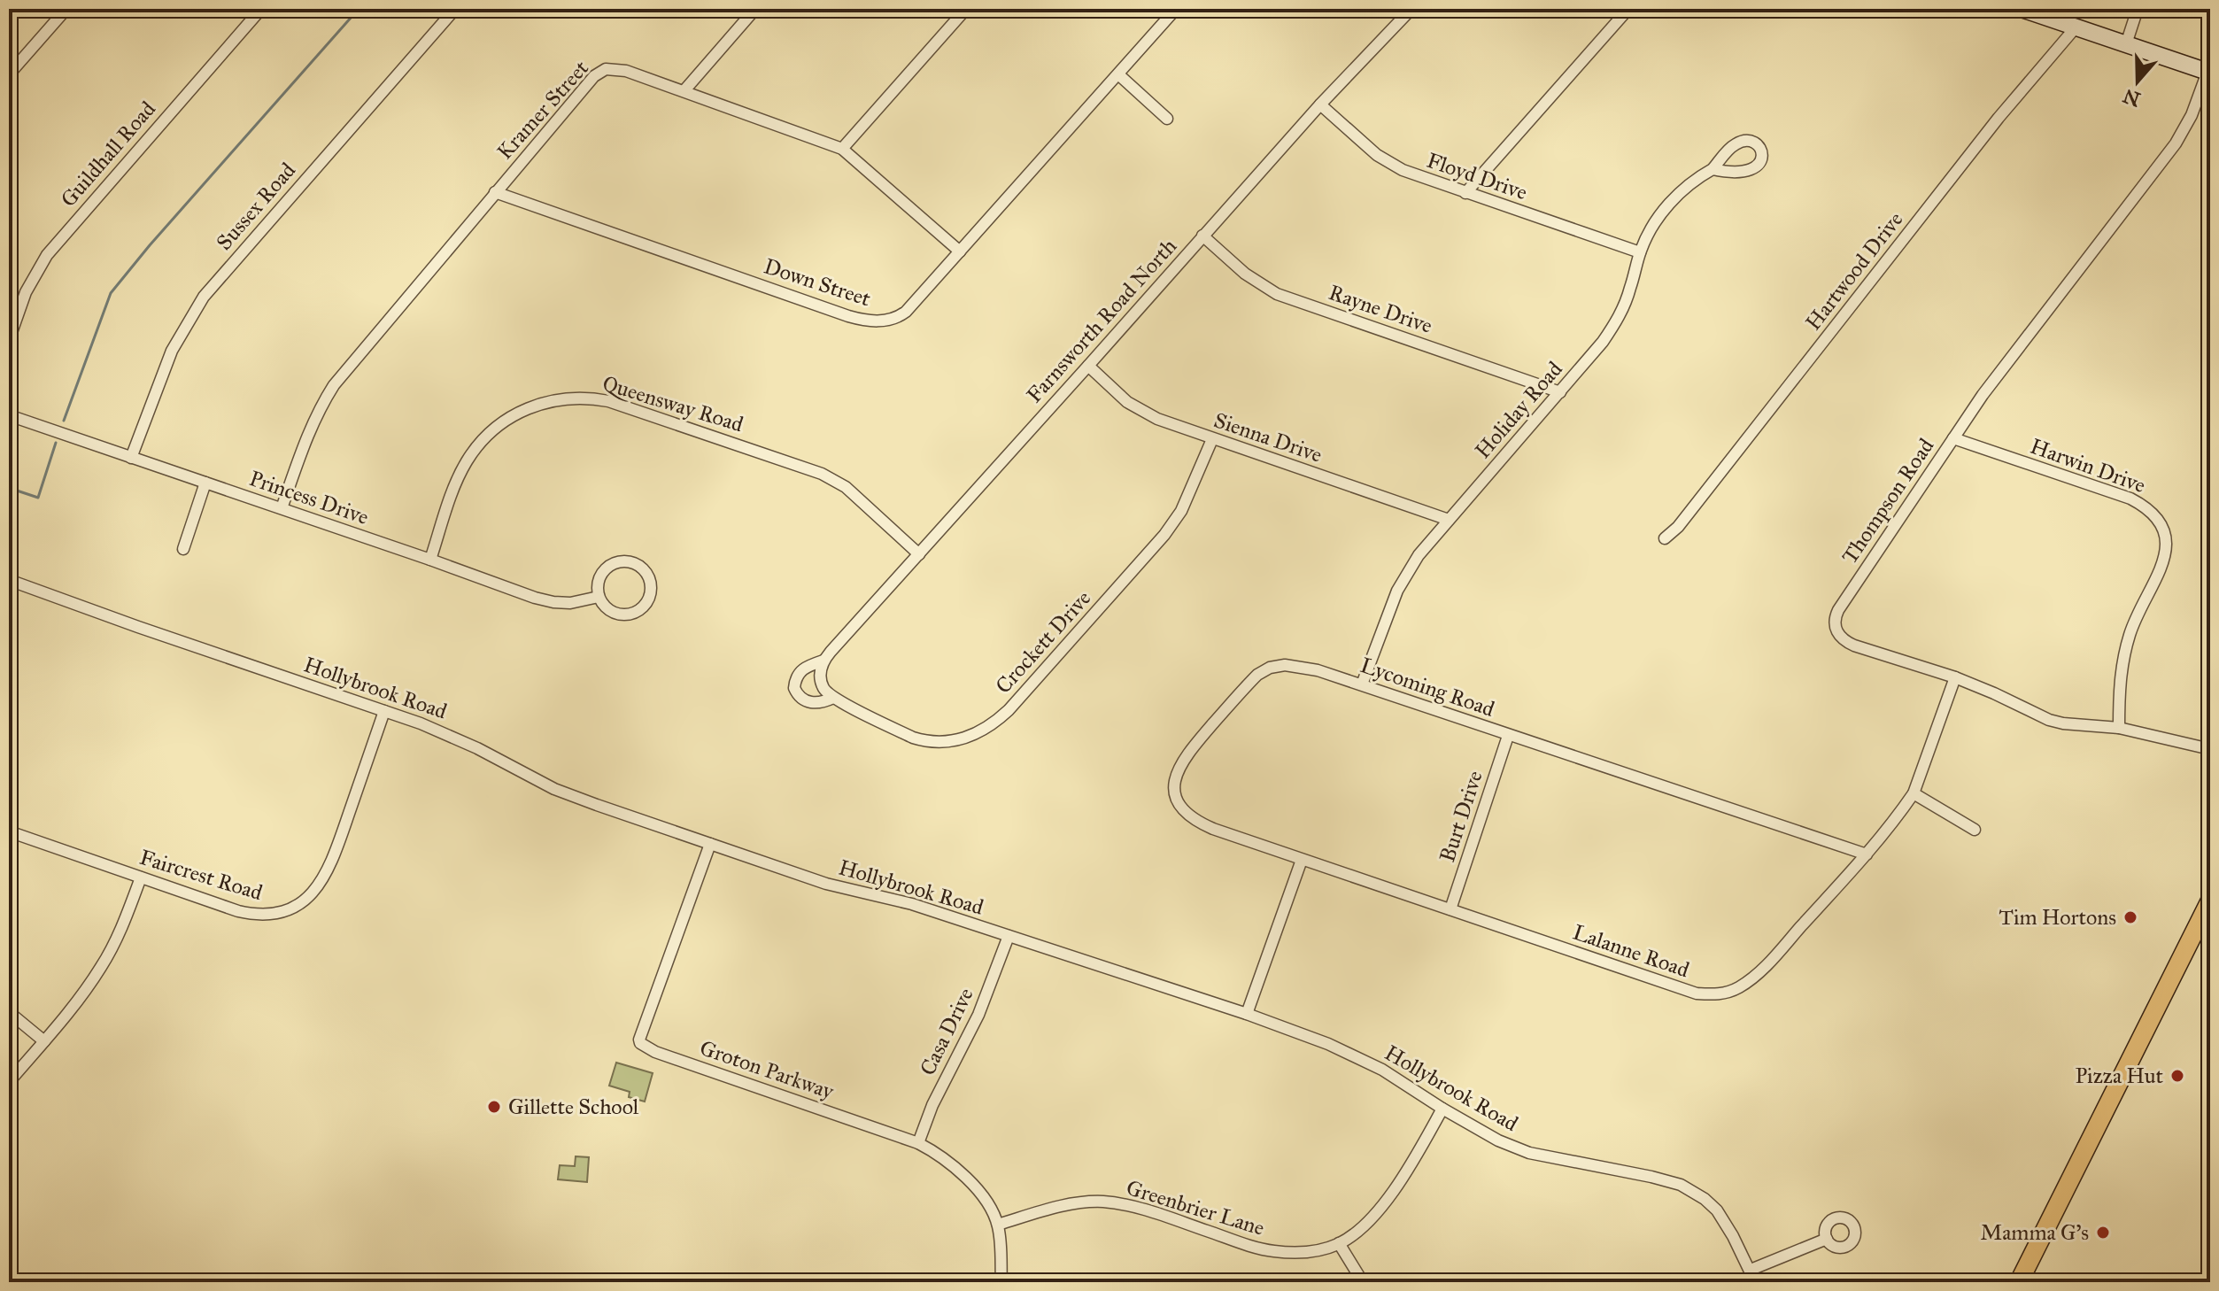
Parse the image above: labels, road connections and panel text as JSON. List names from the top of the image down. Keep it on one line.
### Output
{"streets":{"street":["Kramer Street","Guildhall Road","Floyd Drive","Sussex Road","Hartwood Drive","Down Street","Rayne Drive","Farnsworth Road North","Queensway Road","Holiday Road","Sienna Drive","Harwin Drive","Princess Drive","Thompson Road","Crockett Drive","Lycoming Road","Hollybrook Road","Burt Drive","Faircrest Road","Lalanne Road","Casa Drive","Groton Parkway","Greenbrier Lane"]},"crossings":[["Kramer Street","Down Street"],["Kramer Street","Princess Drive"],["Floyd Drive","Farnsworth Road North"],["Floyd Drive","Holiday Road"],["Sussex Road","Princess Drive"],["Rayne Drive","Farnsworth Road North"],["Rayne Drive","Holiday Road"],["Farnsworth Road North","Queensway Road"],["Farnsworth Road North","Sienna Drive"],["Farnsworth Road North","Crockett Drive"],["Queensway Road","Princess Drive"],["Holiday Road","Sienna Drive"],["Holiday Road","Lycoming Road"],["Sienna Drive","Crockett Drive"],["Harwin Drive","Thompson Road"],["Thompson Road","Lalanne Road"],["Lycoming Road","Burt Drive"],["Lycoming Road","Lalanne Road"],["Hollybrook Road","Faircrest Road"],["Hollybrook Road","Casa Drive"],["Hollybrook Road","Groton Parkway"],["Hollybrook Road","Greenbrier Lane"],["Burt Drive","Lalanne Road"],["Casa Drive","Groton Parkway"],["Groton Parkway","Greenbrier Lane"]],"places":["Tim Hortons","Pizza Hut","Gillette School","Mamma G's"],"north":"bottom"}
